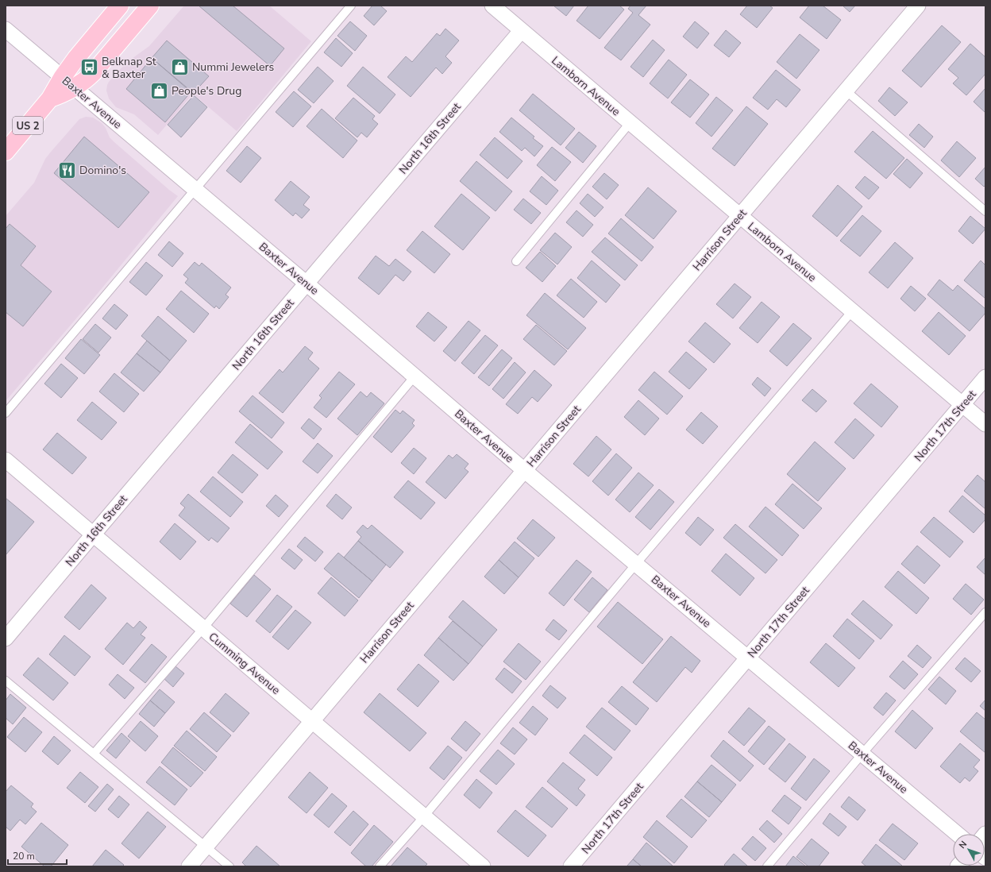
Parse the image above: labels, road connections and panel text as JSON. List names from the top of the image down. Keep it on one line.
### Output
{"streets":{"highway":["US 2"],"street":["Lamborn Avenue","Baxter Avenue","North 16th Street","Harrison Street","North 17th Street","Cumming Avenue"]},"crossings":[["Lamborn Avenue","North 16th Street"],["Lamborn Avenue","Harrison Street"],["Lamborn Avenue","North 17th Street"],["Baxter Avenue","US 2"],["Baxter Avenue","North 16th Street"],["Baxter Avenue","Harrison Street"],["Baxter Avenue","North 17th Street"],["North 16th Street","Cumming Avenue"],["Harrison Street","Cumming Avenue"]],"places":{"shop":["Nummi Jewelers","People's Drug"],"bus stop":["Belknap St & Baxter"],"restaurant":["Domino's"]},"scale_bar":"20 m","north":"top left"}
